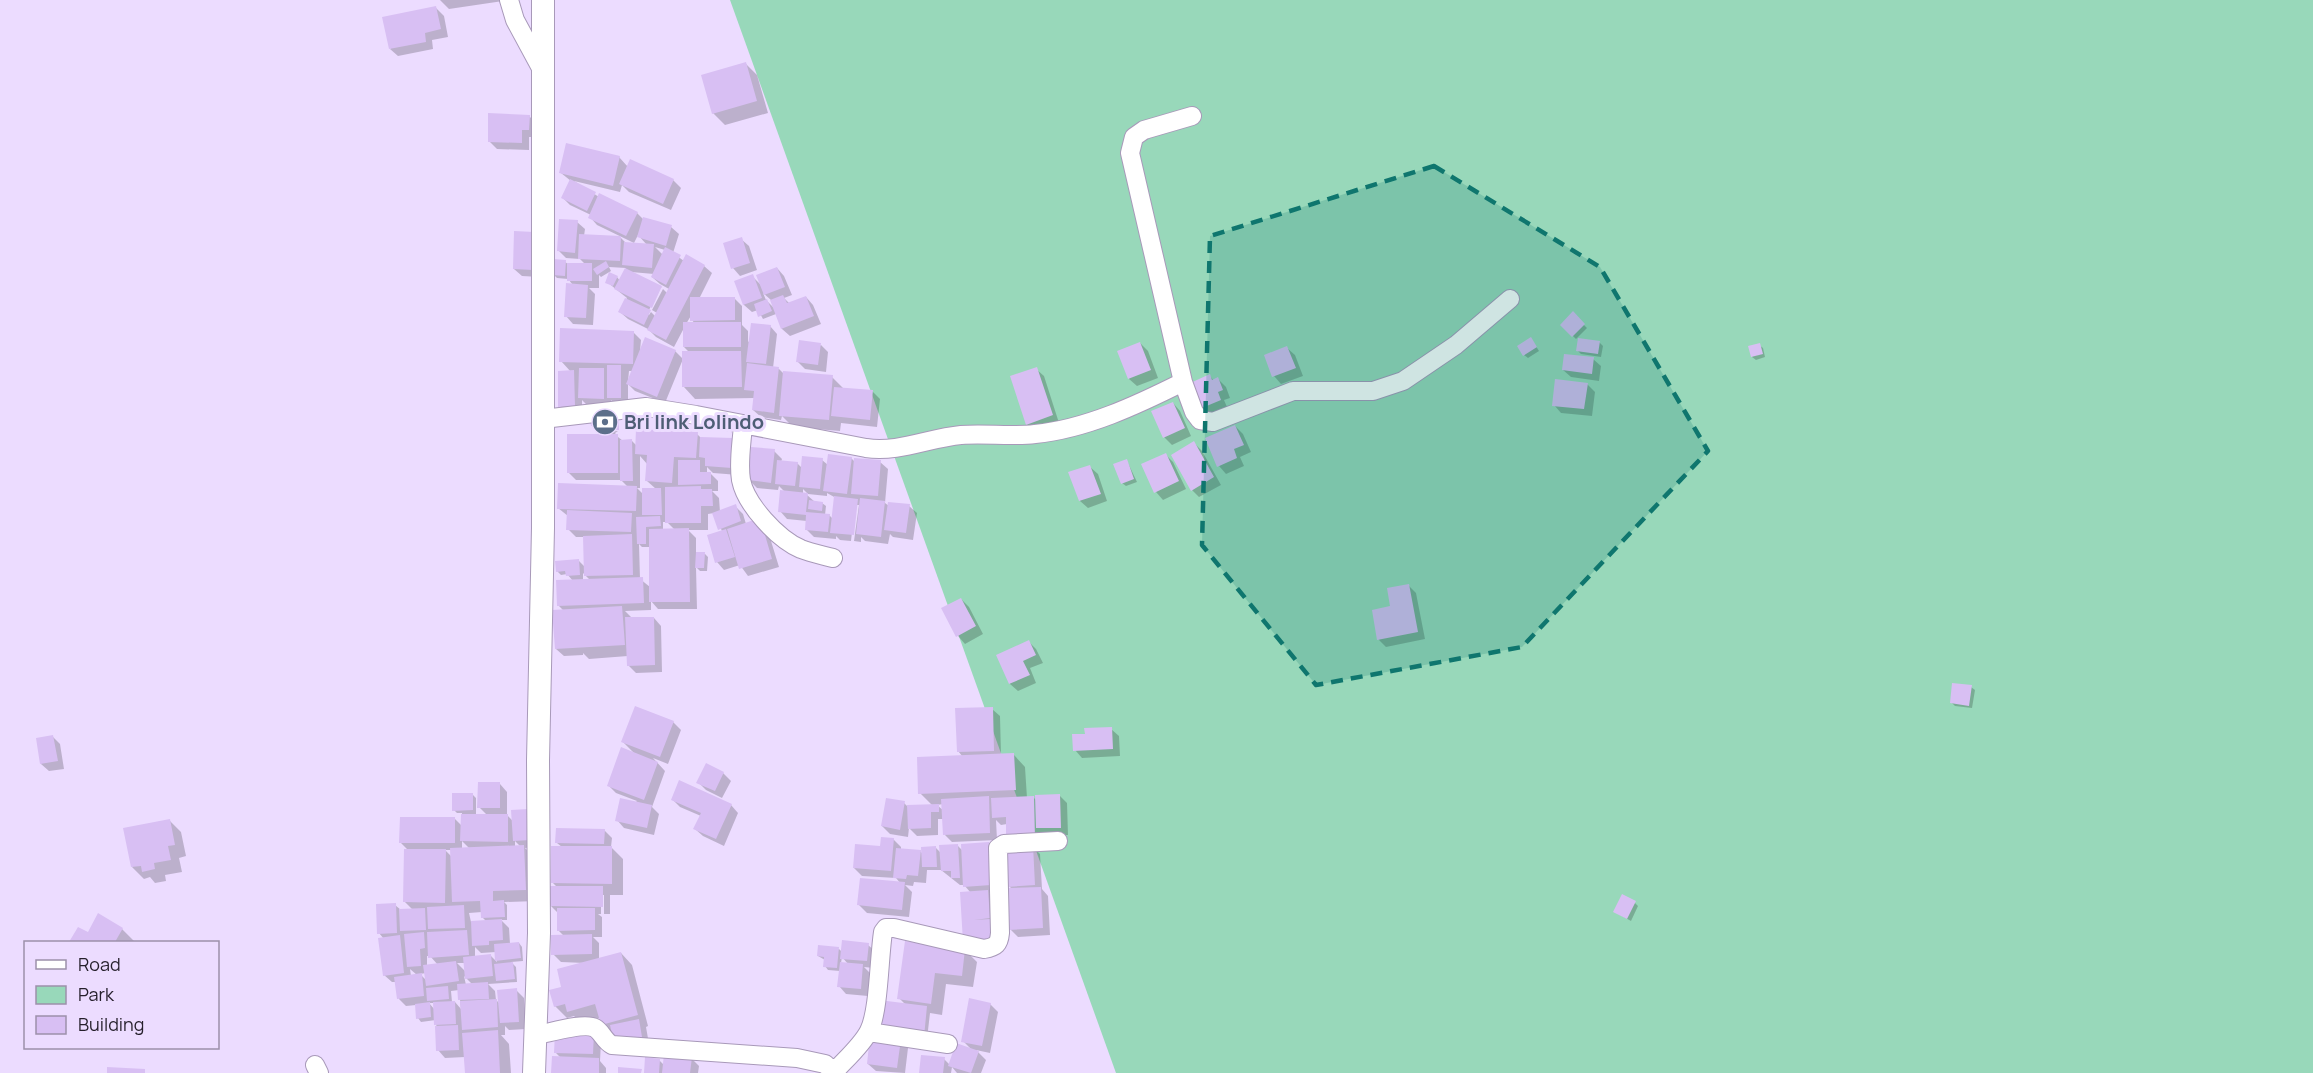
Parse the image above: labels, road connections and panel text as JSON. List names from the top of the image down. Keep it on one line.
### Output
{"places":{"bank":["Bri link Lolindo"]},"legend":["Road","Park","Building"]}
